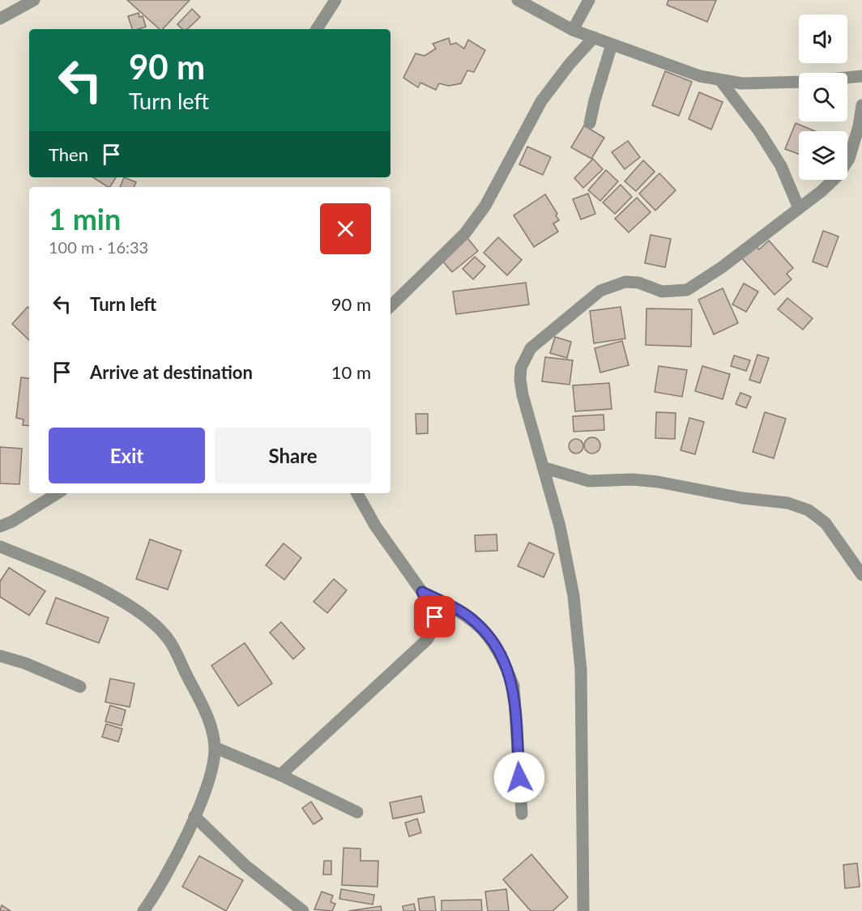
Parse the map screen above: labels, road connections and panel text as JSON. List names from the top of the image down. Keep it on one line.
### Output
{"page":{"turn":["90 m","Turn left"],"then":"Then","heading":["1 min","100 m · 16:33"],"list":[{"name":"Turn left","value":"90 m"},{"name":"Arrive at destination","value":"10 m"}],"buttons":["Exit","Share"]}}
